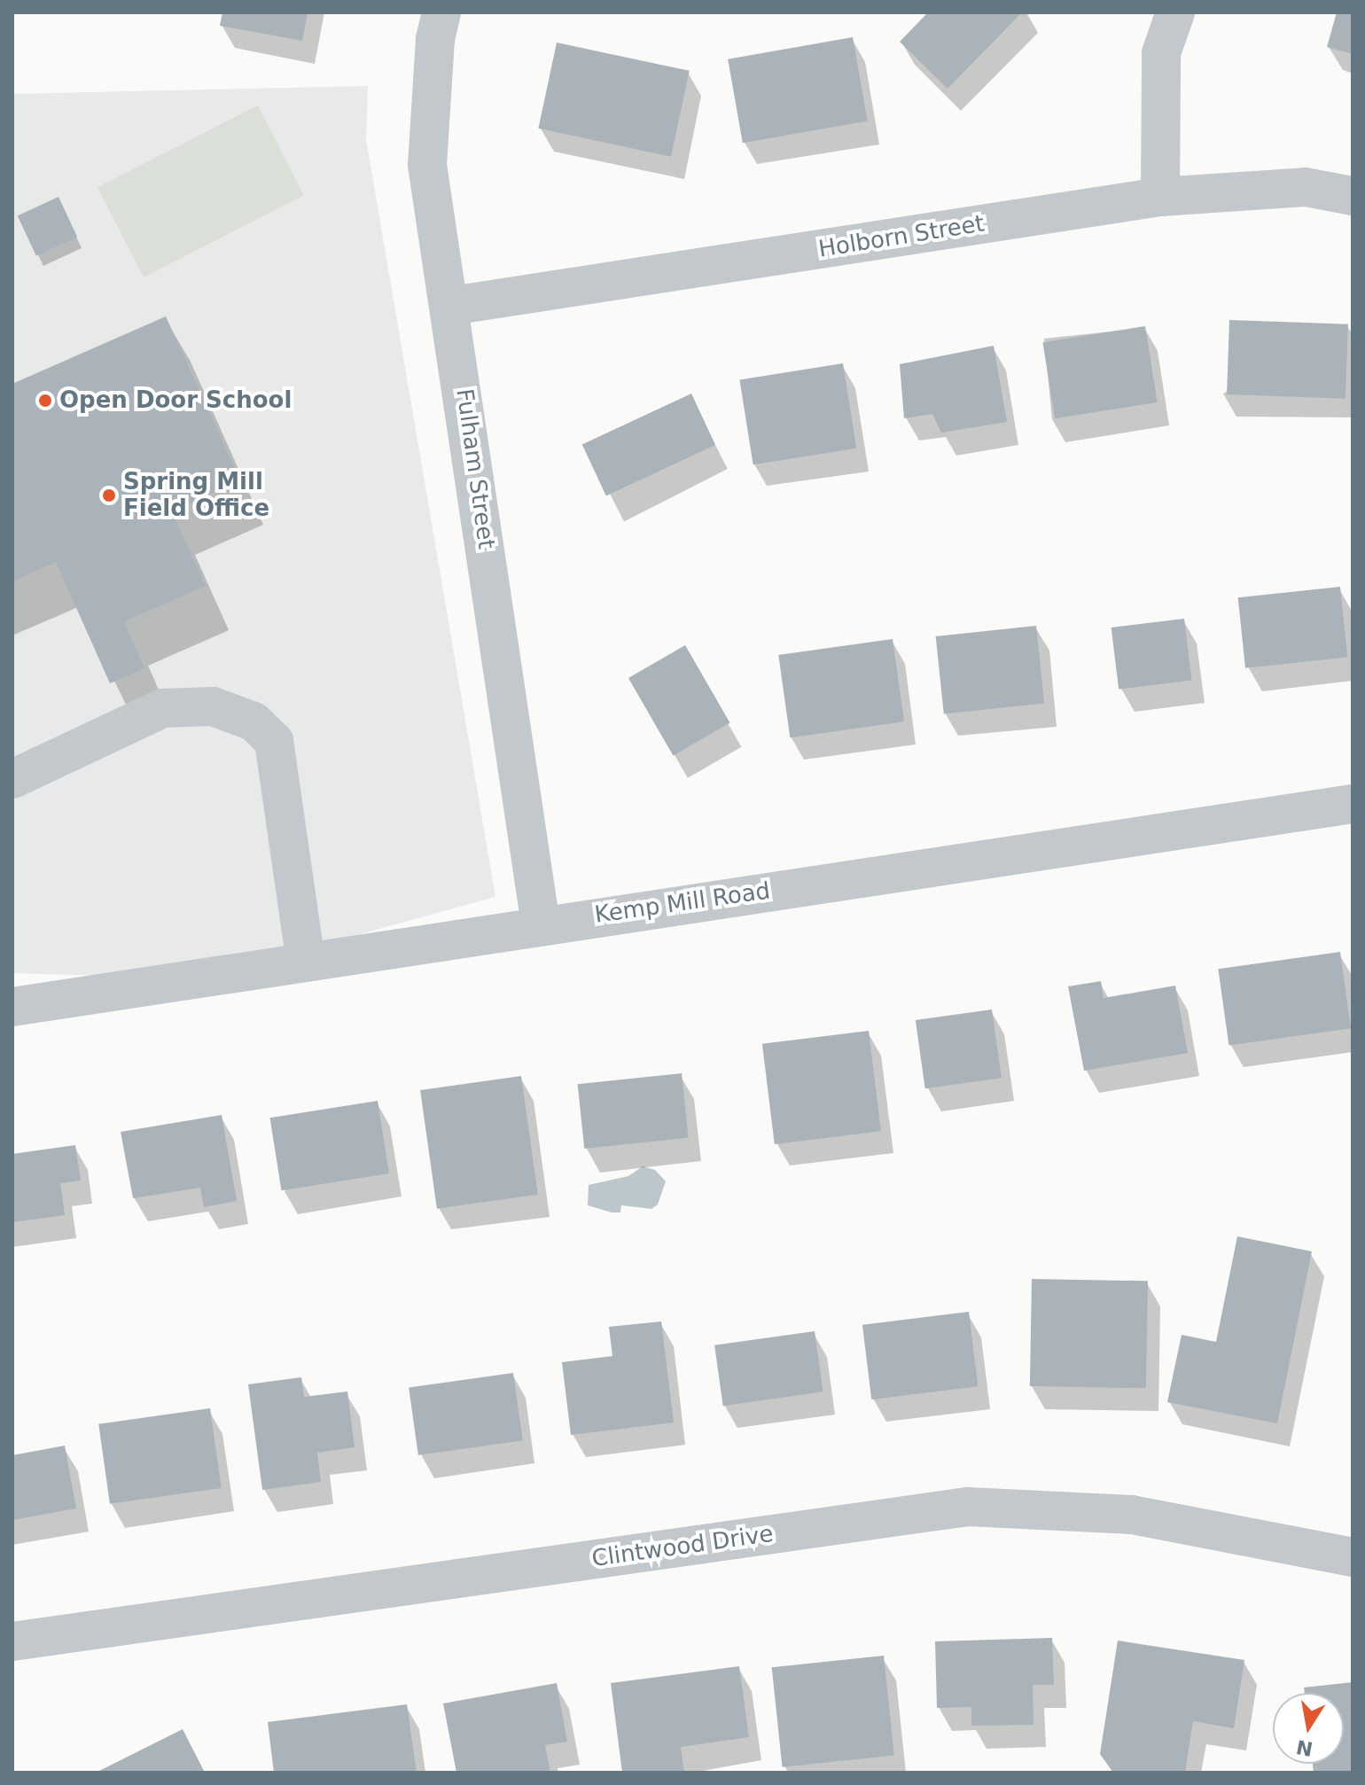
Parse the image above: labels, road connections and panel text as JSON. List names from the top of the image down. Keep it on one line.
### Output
{"streets":{"street":["Holborn Street","Fulham Street","Kemp Mill Road","Clintwood Drive"]},"crossings":[["Holborn Street","Fulham Street"],["Fulham Street","Kemp Mill Road"]],"places":["Open Door School","Spring Mill Field Office"],"north":"bottom"}
